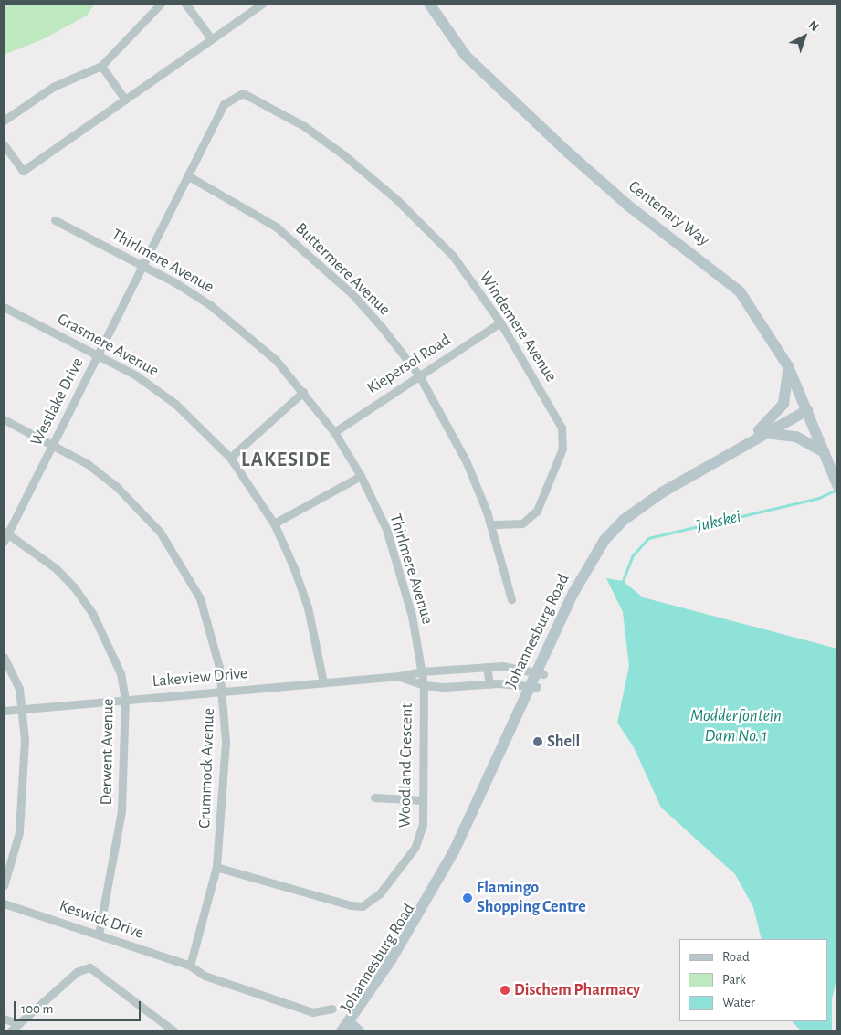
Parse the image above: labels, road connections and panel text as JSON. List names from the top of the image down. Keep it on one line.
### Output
{"streets":{"main road":["Centenary Way","Johannesburg Road"],"street":["Thirlmere Avenue","Buttermere Avenue","Windemere Avenue","Grasmere Avenue","Kiepersol Road","Westlake Drive","Lakeview Drive","Derwent Avenue","Woodland Crescent","Crummock Avenue","Keswick Drive"]},"crossings":[["Thirlmere Avenue","Kiepersol Road"],["Thirlmere Avenue","Westlake Drive"],["Thirlmere Avenue","Lakeview Drive"],["Thirlmere Avenue","Woodland Crescent"],["Buttermere Avenue","Windemere Avenue"],["Buttermere Avenue","Kiepersol Road"],["Buttermere Avenue","Westlake Drive"],["Windemere Avenue","Kiepersol Road"],["Windemere Avenue","Westlake Drive"],["Grasmere Avenue","Westlake Drive"],["Grasmere Avenue","Lakeview Drive"],["Westlake Drive","Derwent Avenue"],["Westlake Drive","Crummock Avenue"],["Johannesburg Road","Lakeview Drive"],["Lakeview Drive","Derwent Avenue"],["Lakeview Drive","Woodland Crescent"],["Lakeview Drive","Crummock Avenue"],["Derwent Avenue","Keswick Drive"],["Woodland Crescent","Crummock Avenue"],["Crummock Avenue","Keswick Drive"]],"districts":["LAKESIDE"],"water":["Jukskei","Modderfontein Dam No. 1"],"places":["Shell","Flamingo Shopping Centre","Dischem Pharmacy"],"legend":["Road","Park","Water"],"scale_bar":"100 m","north":"top right"}
